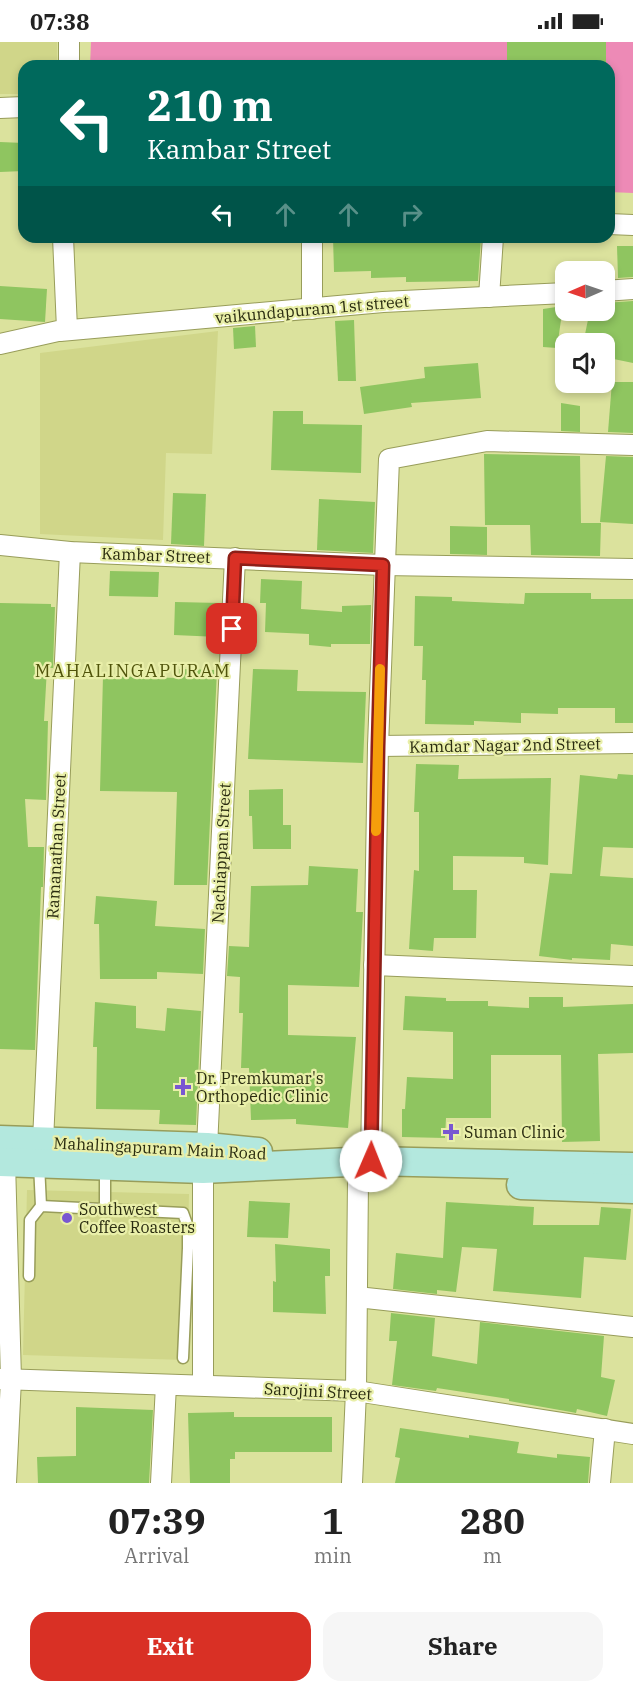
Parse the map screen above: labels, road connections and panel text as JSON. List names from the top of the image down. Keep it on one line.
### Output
{"streets":{"main road":["Mahalingapuram Main Road"],"street":["vaikundapuram 1st street","Kambar Street","Kamdar Nagar 2nd Street","Ramanathan Street","Nachiappan Street","Sarojini Street"]},"crossings":[["Kambar Street","Ramanathan Street"],["Kambar Street","Nachiappan Street"],["Ramanathan Street","Mahalingapuram Main Road"],["Nachiappan Street","Mahalingapuram Main Road"],["Nachiappan Street","Sarojini Street"]],"districts":["MAHALINGAPURAM"],"places":{"health":["Dr. Premkumar's Orthopedic Clinic","Suman Clinic"],"other":["Southwest Coffee Roasters"]},"north":"left","page":{"status":"07:38","turn":["210 m","Kambar Street"],"eta":["07:39","Arrival","1","min","280","m"],"buttons":["Exit","Share"]}}
